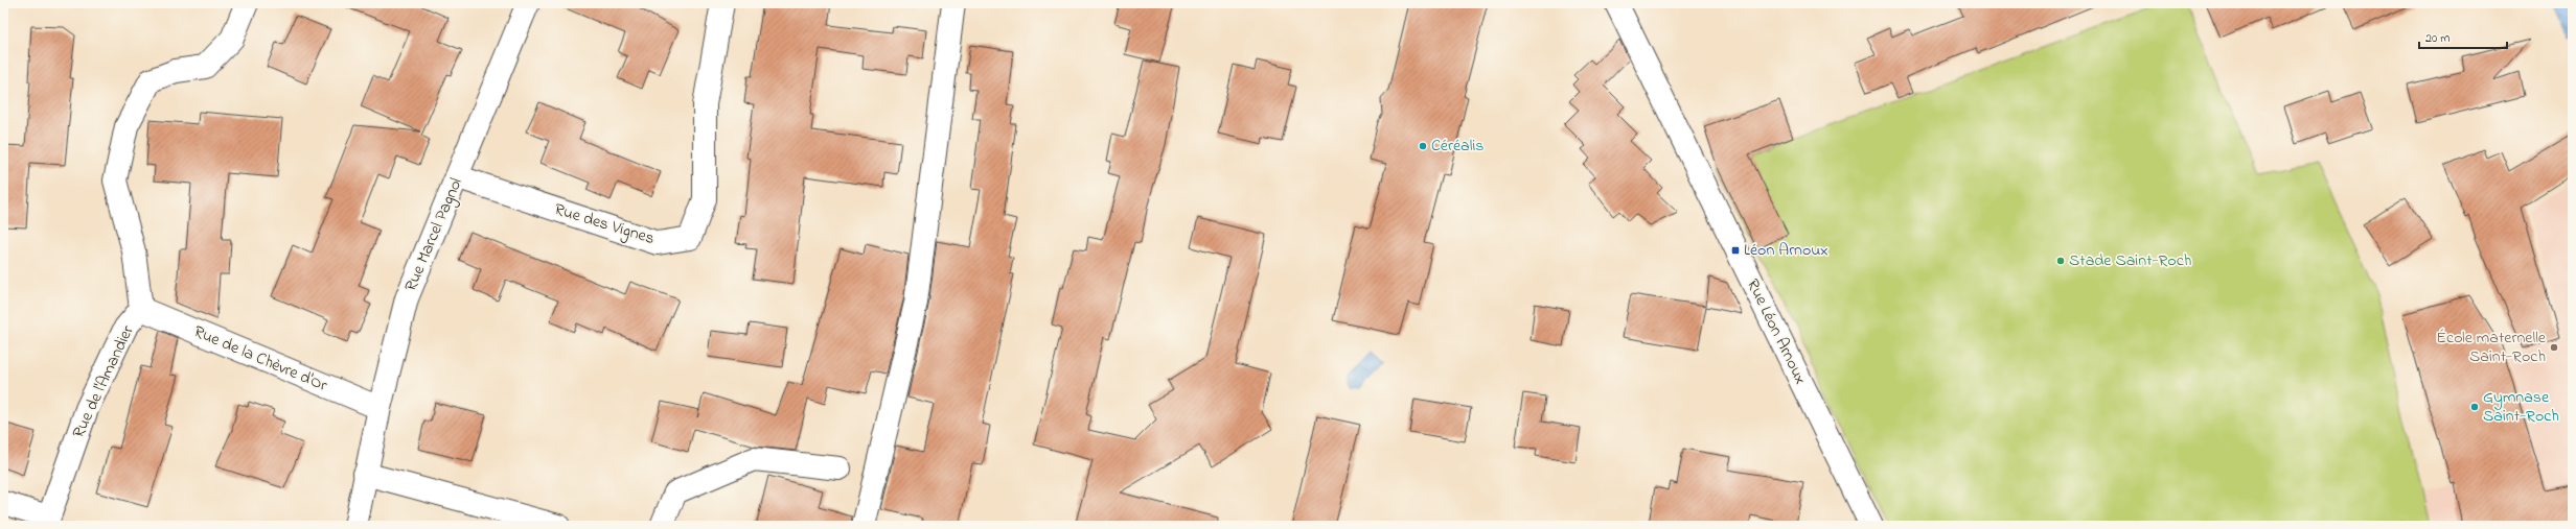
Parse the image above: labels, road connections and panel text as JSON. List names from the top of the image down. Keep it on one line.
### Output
{"streets":{"street":["Rue des Vignes","Rue Marcel Pagnol","Rue Léon Arnoux","Rue de la Chèvre d'Or","Rue de l'Amandier"]},"crossings":[["Rue des Vignes","Rue Marcel Pagnol"],["Rue Marcel Pagnol","Rue de la Chèvre d'Or"],["Rue de la Chèvre d'Or","Rue de l'Amandier"]],"places":{"other":["Céréalis","Stade Saint-Roch","École maternelle Saint-Roch","Gymnase Saint-Roch"],"transit":["Léon Arnoux"]},"scale_bar":"20 m"}
